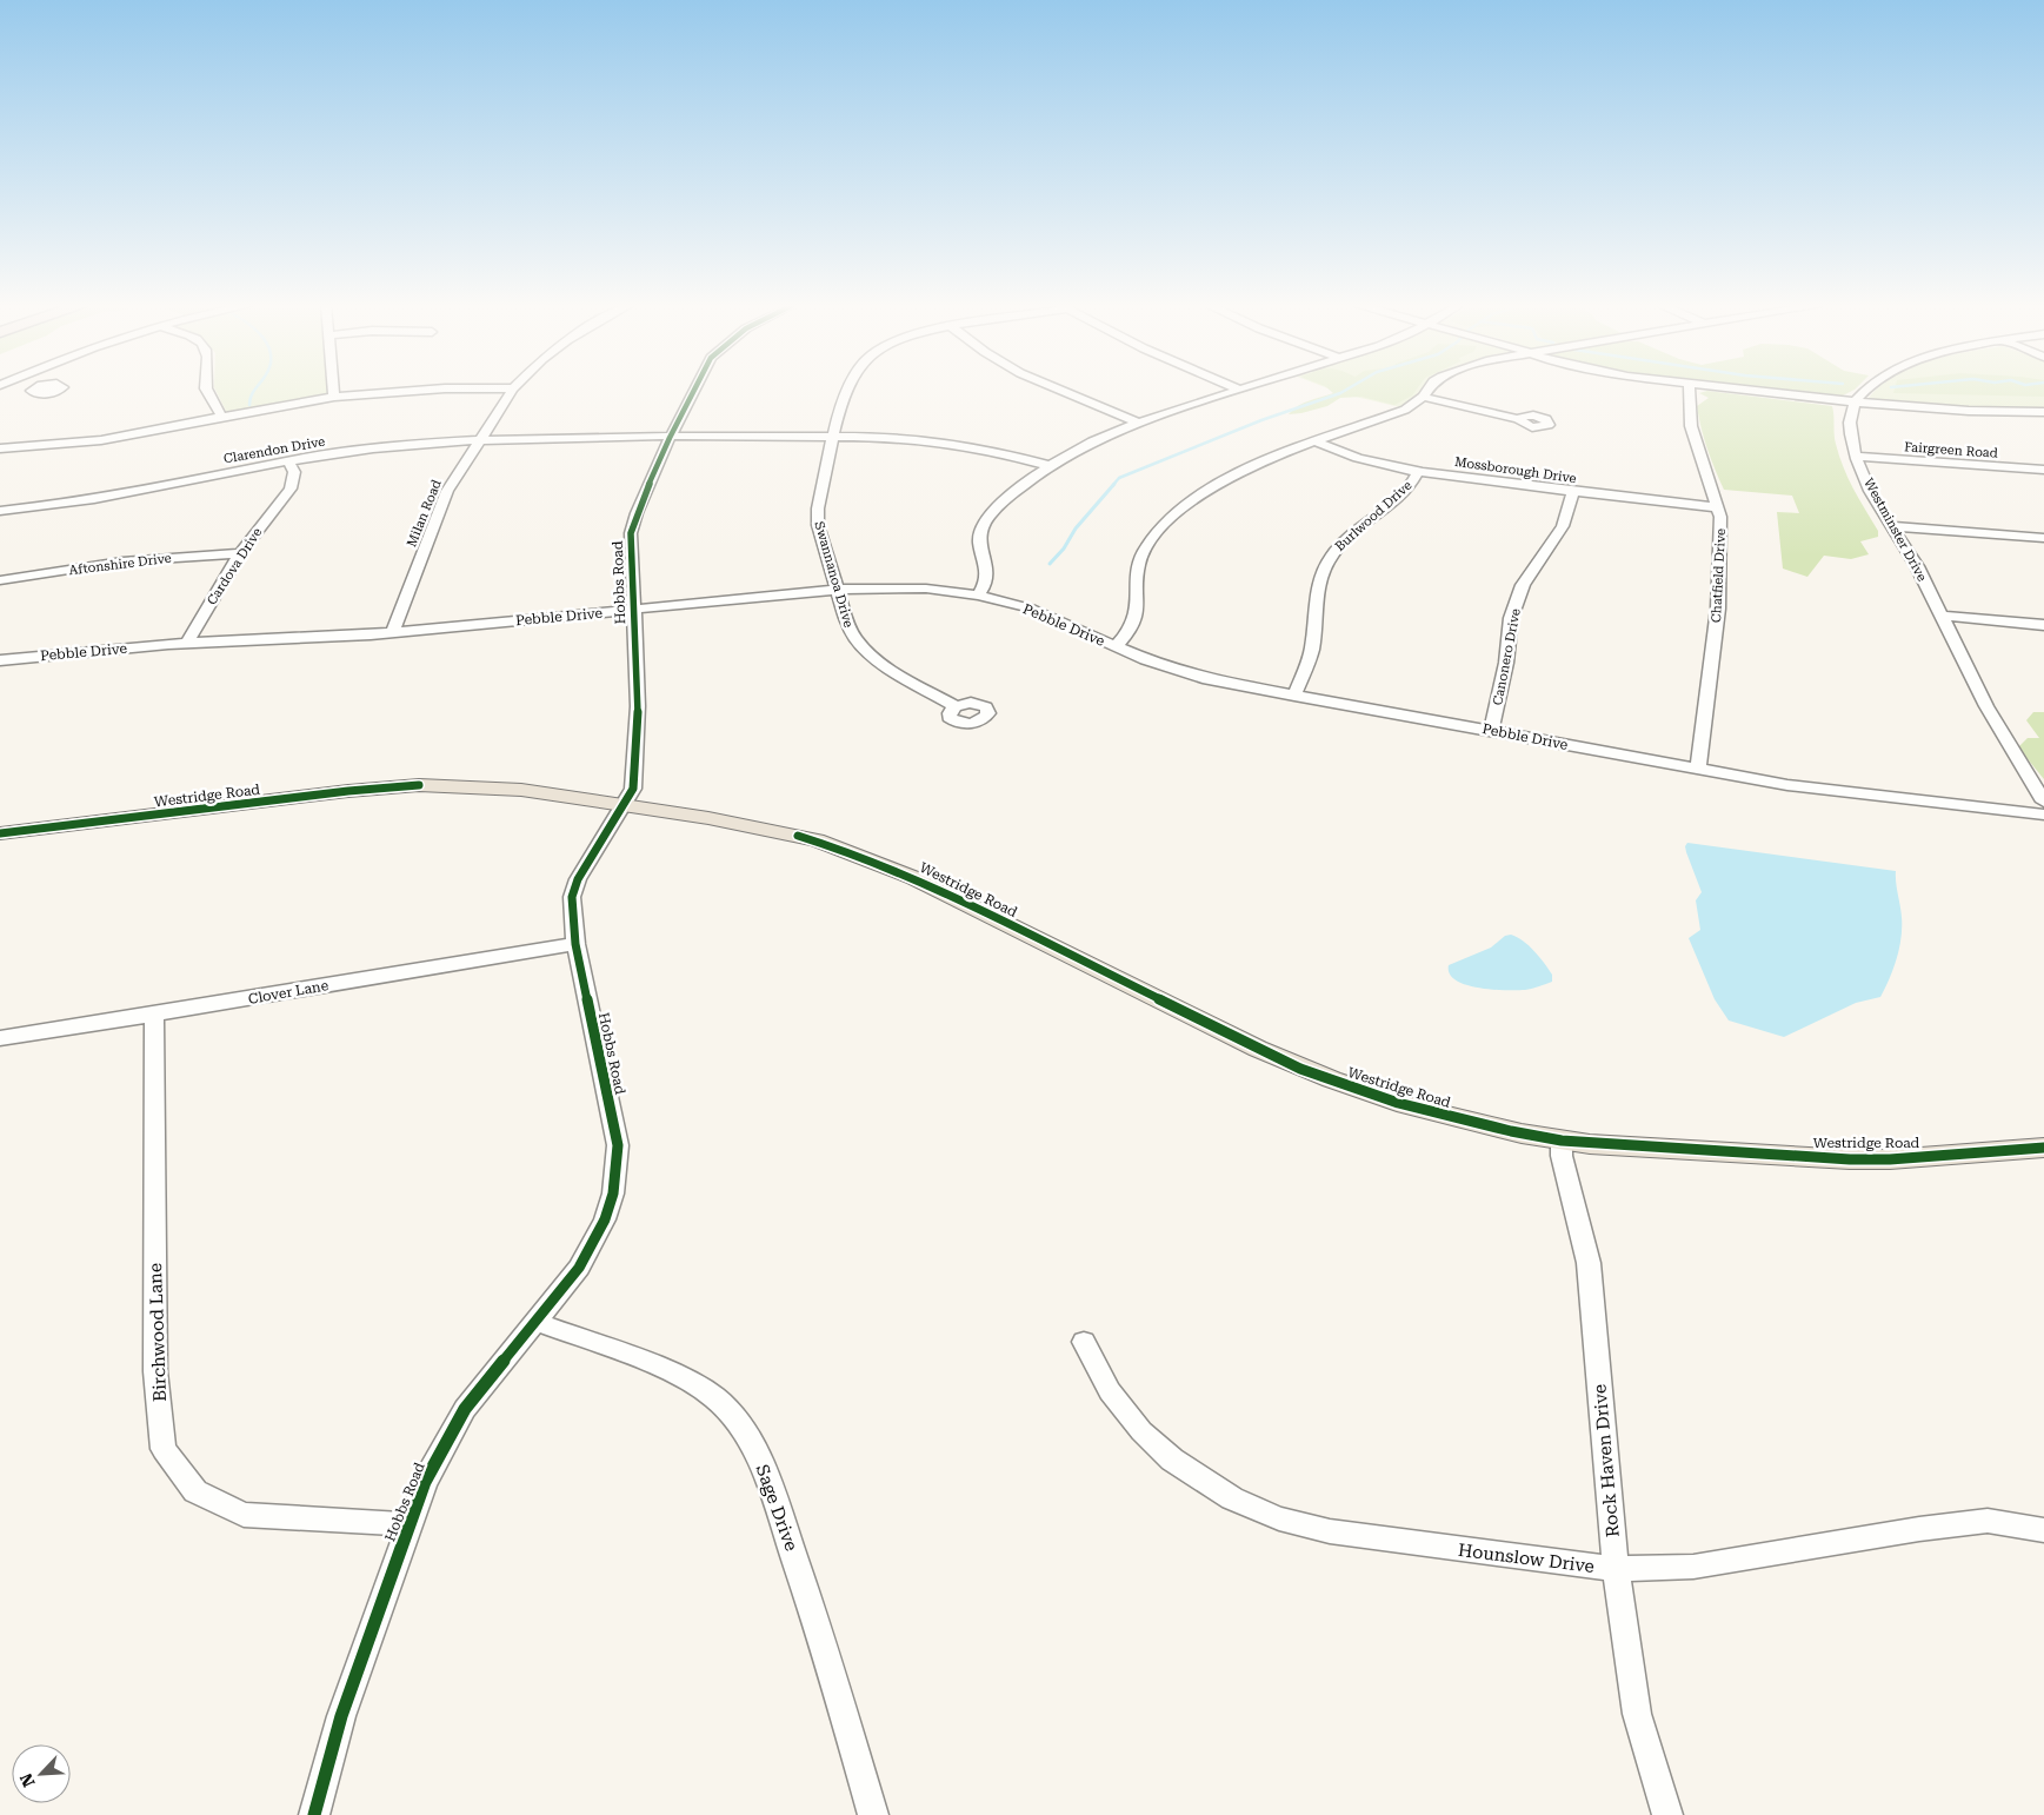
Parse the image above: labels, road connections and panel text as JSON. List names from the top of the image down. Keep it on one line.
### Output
{"streets":{"main road":["Westridge Road"],"street":["Clarendon Drive","Fairgreen Road","Mossborough Drive","Milan Road","Burlwood Drive","Westminster Drive","Aftonshire Drive","Cardova Drive","Swannanoa Drive","Chatfield Drive","Hobbs Road","Pebble Drive","Canonero Drive","Clover Lane","Birchwood Lane","Rock Haven Drive","Sage Drive","Hounslow Drive"]},"crossings":[["Clarendon Drive","Milan Road"],["Clarendon Drive","Cardova Drive"],["Clarendon Drive","Swannanoa Drive"],["Clarendon Drive","Hobbs Road"],["Fairgreen Road","Westminster Drive"],["Mossborough Drive","Burlwood Drive"],["Mossborough Drive","Chatfield Drive"],["Mossborough Drive","Canonero Drive"],["Milan Road","Pebble Drive"],["Burlwood Drive","Pebble Drive"],["Aftonshire Drive","Cardova Drive"],["Cardova Drive","Pebble Drive"],["Swannanoa Drive","Pebble Drive"],["Chatfield Drive","Pebble Drive"],["Hobbs Road","Pebble Drive"],["Hobbs Road","Westridge Road"],["Hobbs Road","Clover Lane"],["Hobbs Road","Birchwood Lane"],["Hobbs Road","Sage Drive"],["Pebble Drive","Canonero Drive"],["Westridge Road","Rock Haven Drive"],["Clover Lane","Birchwood Lane"],["Rock Haven Drive","Hounslow Drive"]],"north":"bottom left"}
